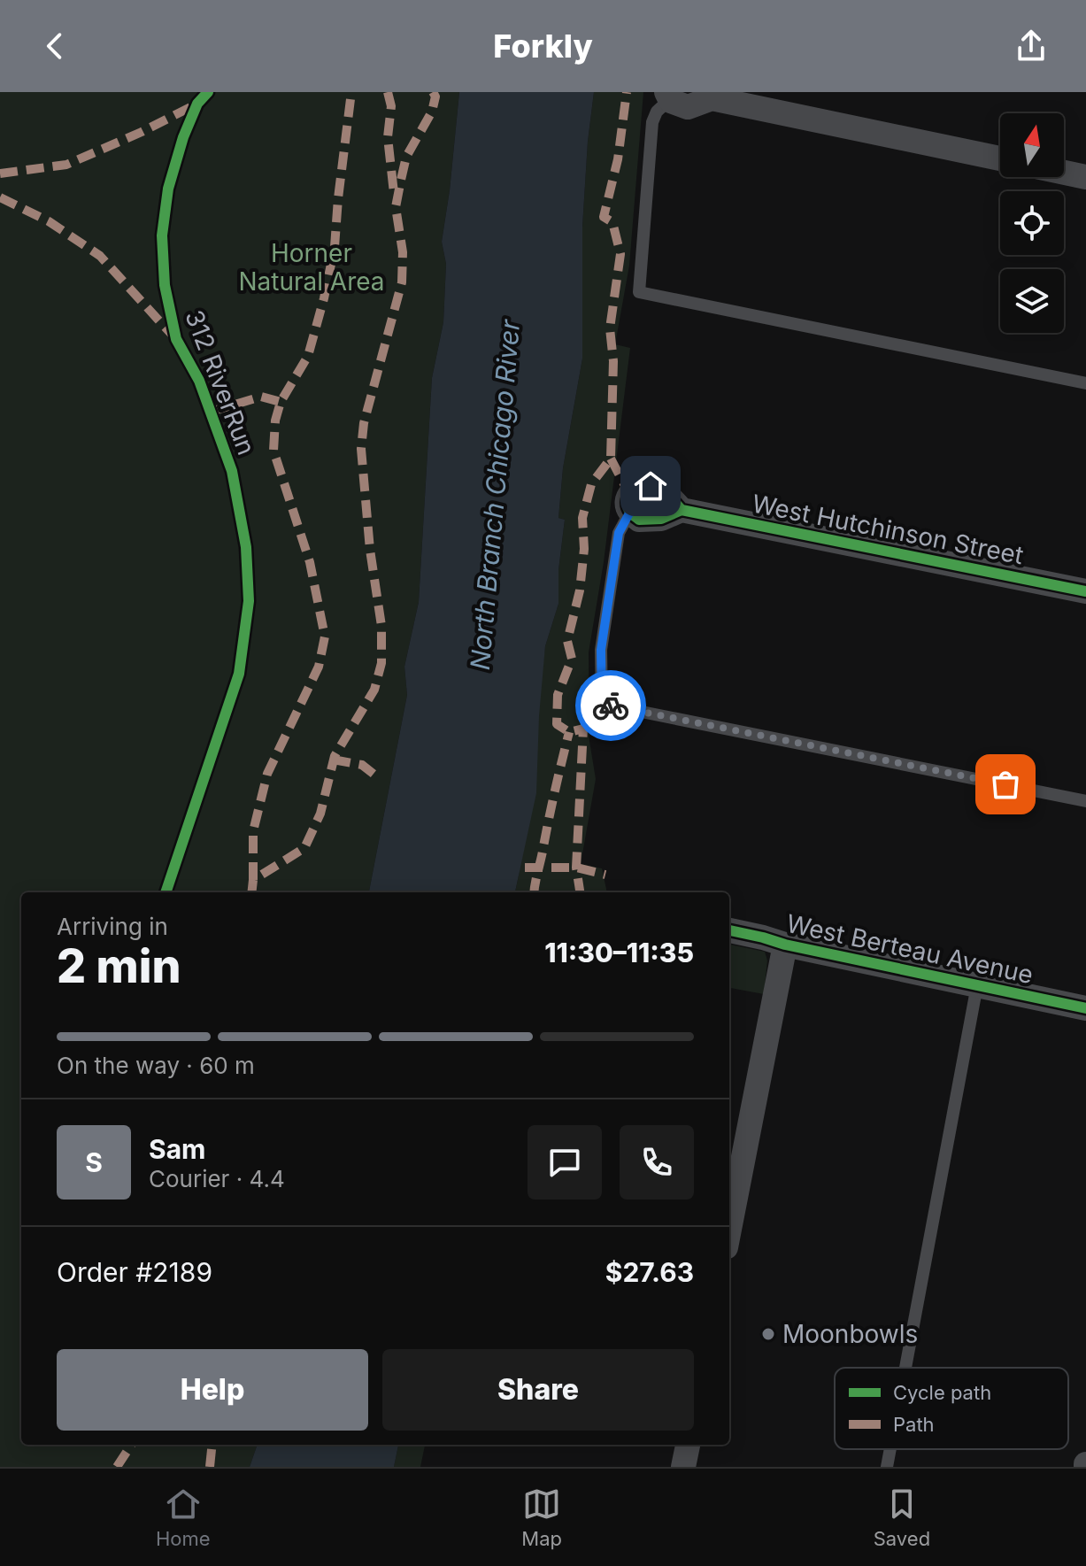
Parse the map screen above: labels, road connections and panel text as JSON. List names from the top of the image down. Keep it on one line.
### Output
{"streets":{"street":["West Hutchinson Street","West Berteau Avenue"],"cycle path":["312 RiverRun"]},"water":["North Branch Chicago River"],"parks":["Horner Natural Area"],"places":["Moonbowls"],"legend":["Cycle path","Path"],"north":"top","page":{"header":"Forkly","heading":["2 min","Arriving in","11:30–11:35"],"panel":["Sam","Courier · 4.4","Order #2189","$27.63"],"bar":"On the way · 60 m","round":"S","buttons":["Help","Share"],"tabs":["Home","Map","Saved"]}}
